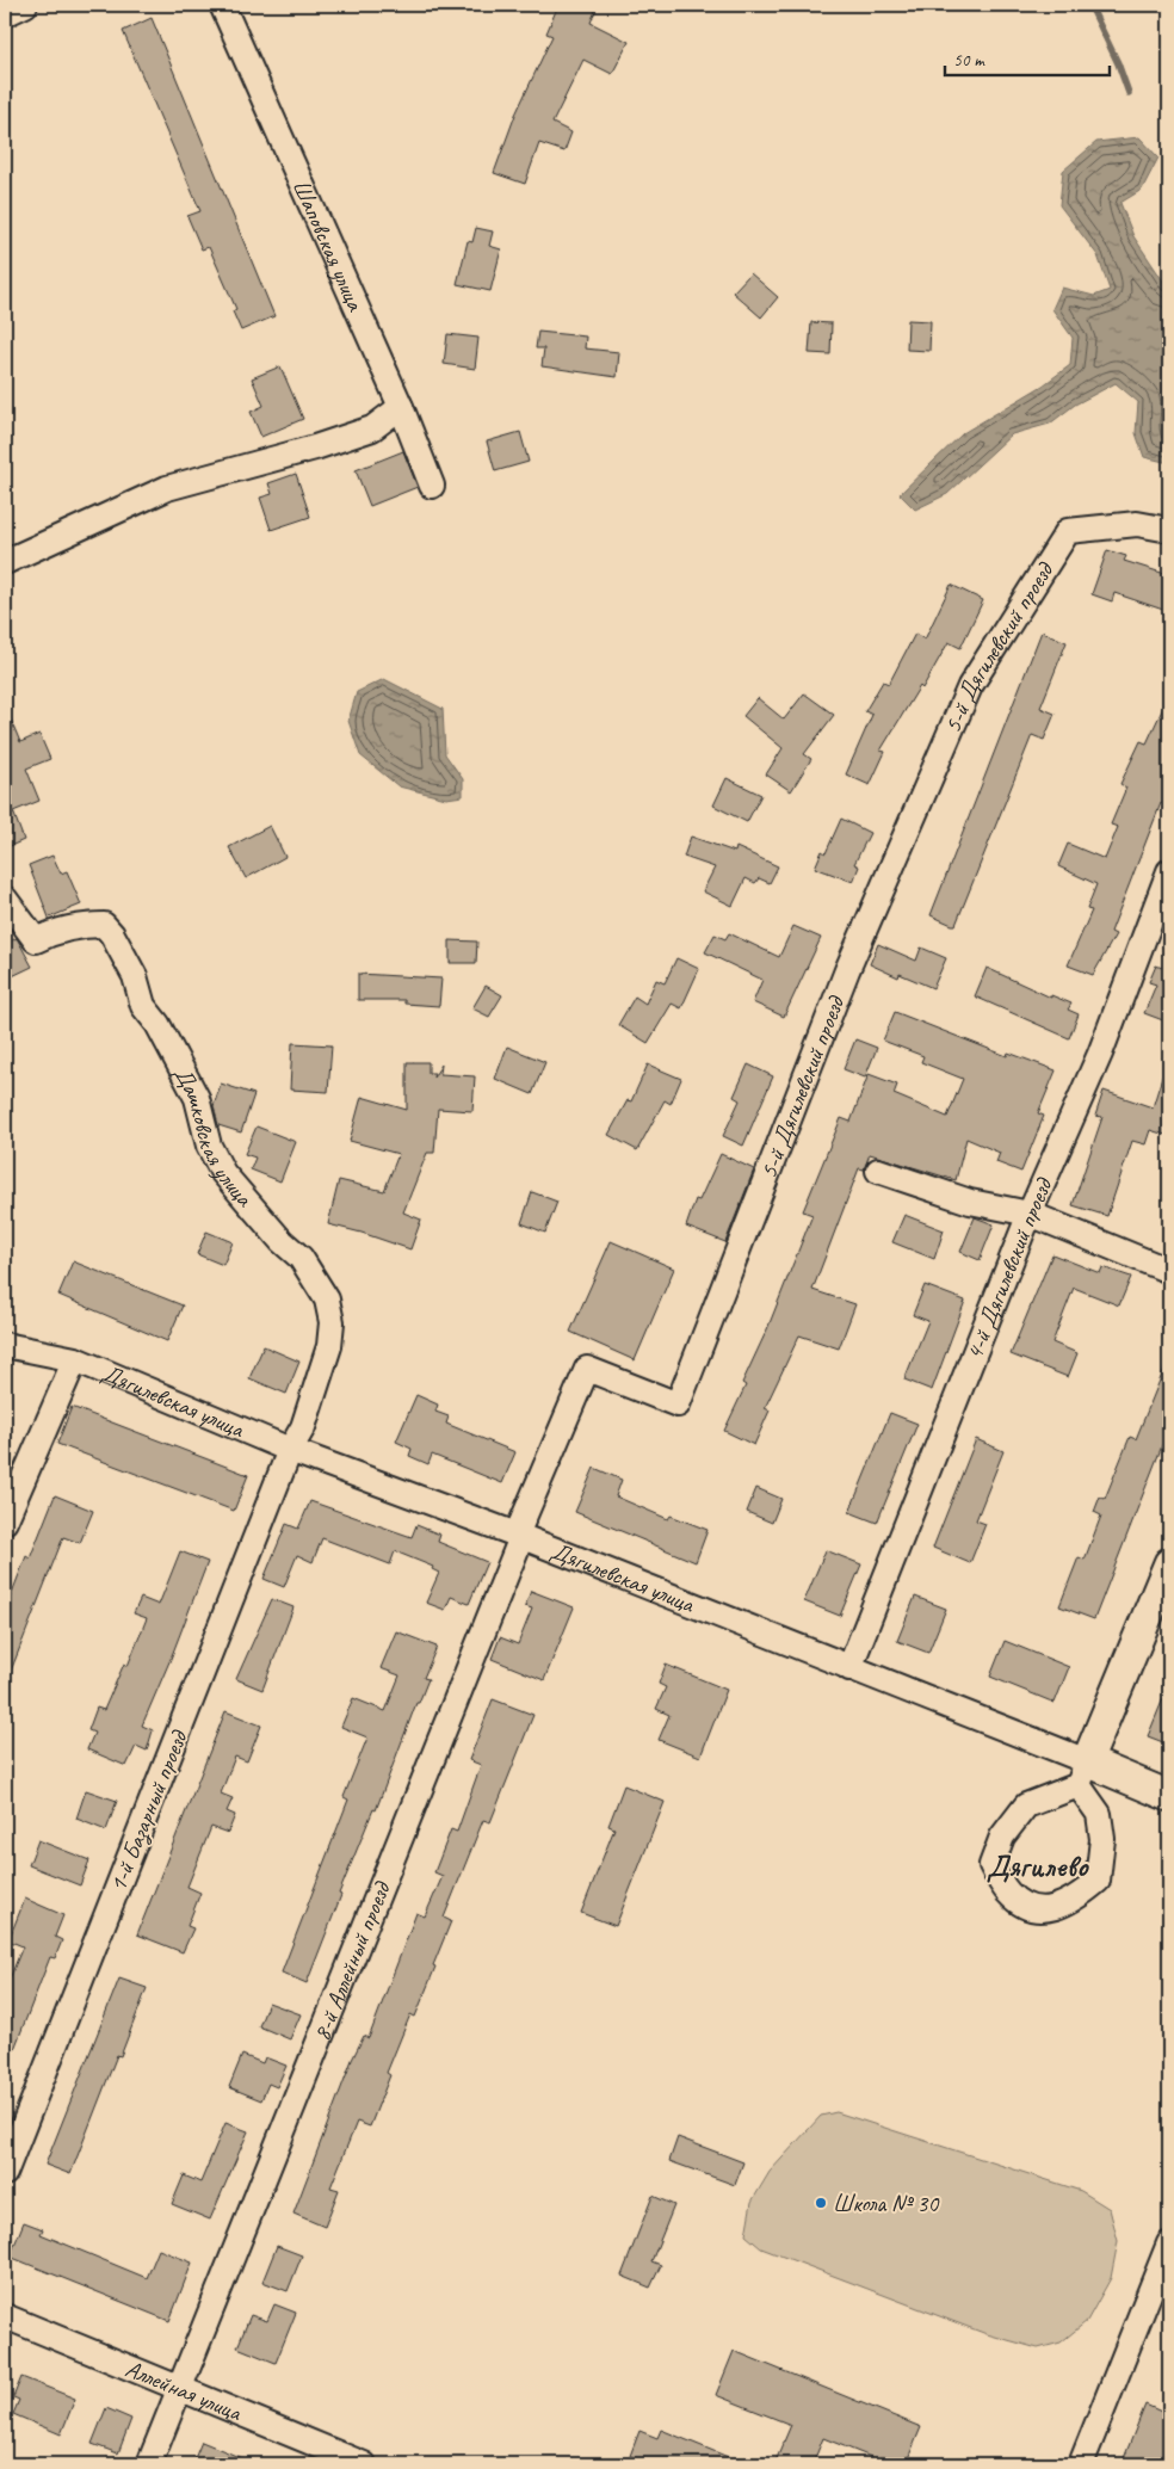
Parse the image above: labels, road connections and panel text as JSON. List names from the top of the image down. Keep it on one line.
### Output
{"streets":{"street":["Шаповская улица","5-й Дягилевский проезд","Дашковская улица","4-й Дягилевский проезд","Дягилевская улица","1-й Базарный проезд","8-й Аллейный проезд","Аллейная улица"]},"crossings":[["5-й Дягилевский проезд","Дягилевская улица"],["5-й Дягилевский проезд","8-й Аллейный проезд"],["Дашковская улица","Дягилевская улица"],["Дашковская улица","1-й Базарный проезд"],["4-й Дягилевский проезд","Дягилевская улица"],["Дягилевская улица","1-й Базарный проезд"],["Дягилевская улица","8-й Аллейный проезд"],["8-й Аллейный проезд","Аллейная улица"]],"districts":["Дягилево"],"places":["Школа № 30"],"scale_bar":"50 m"}
